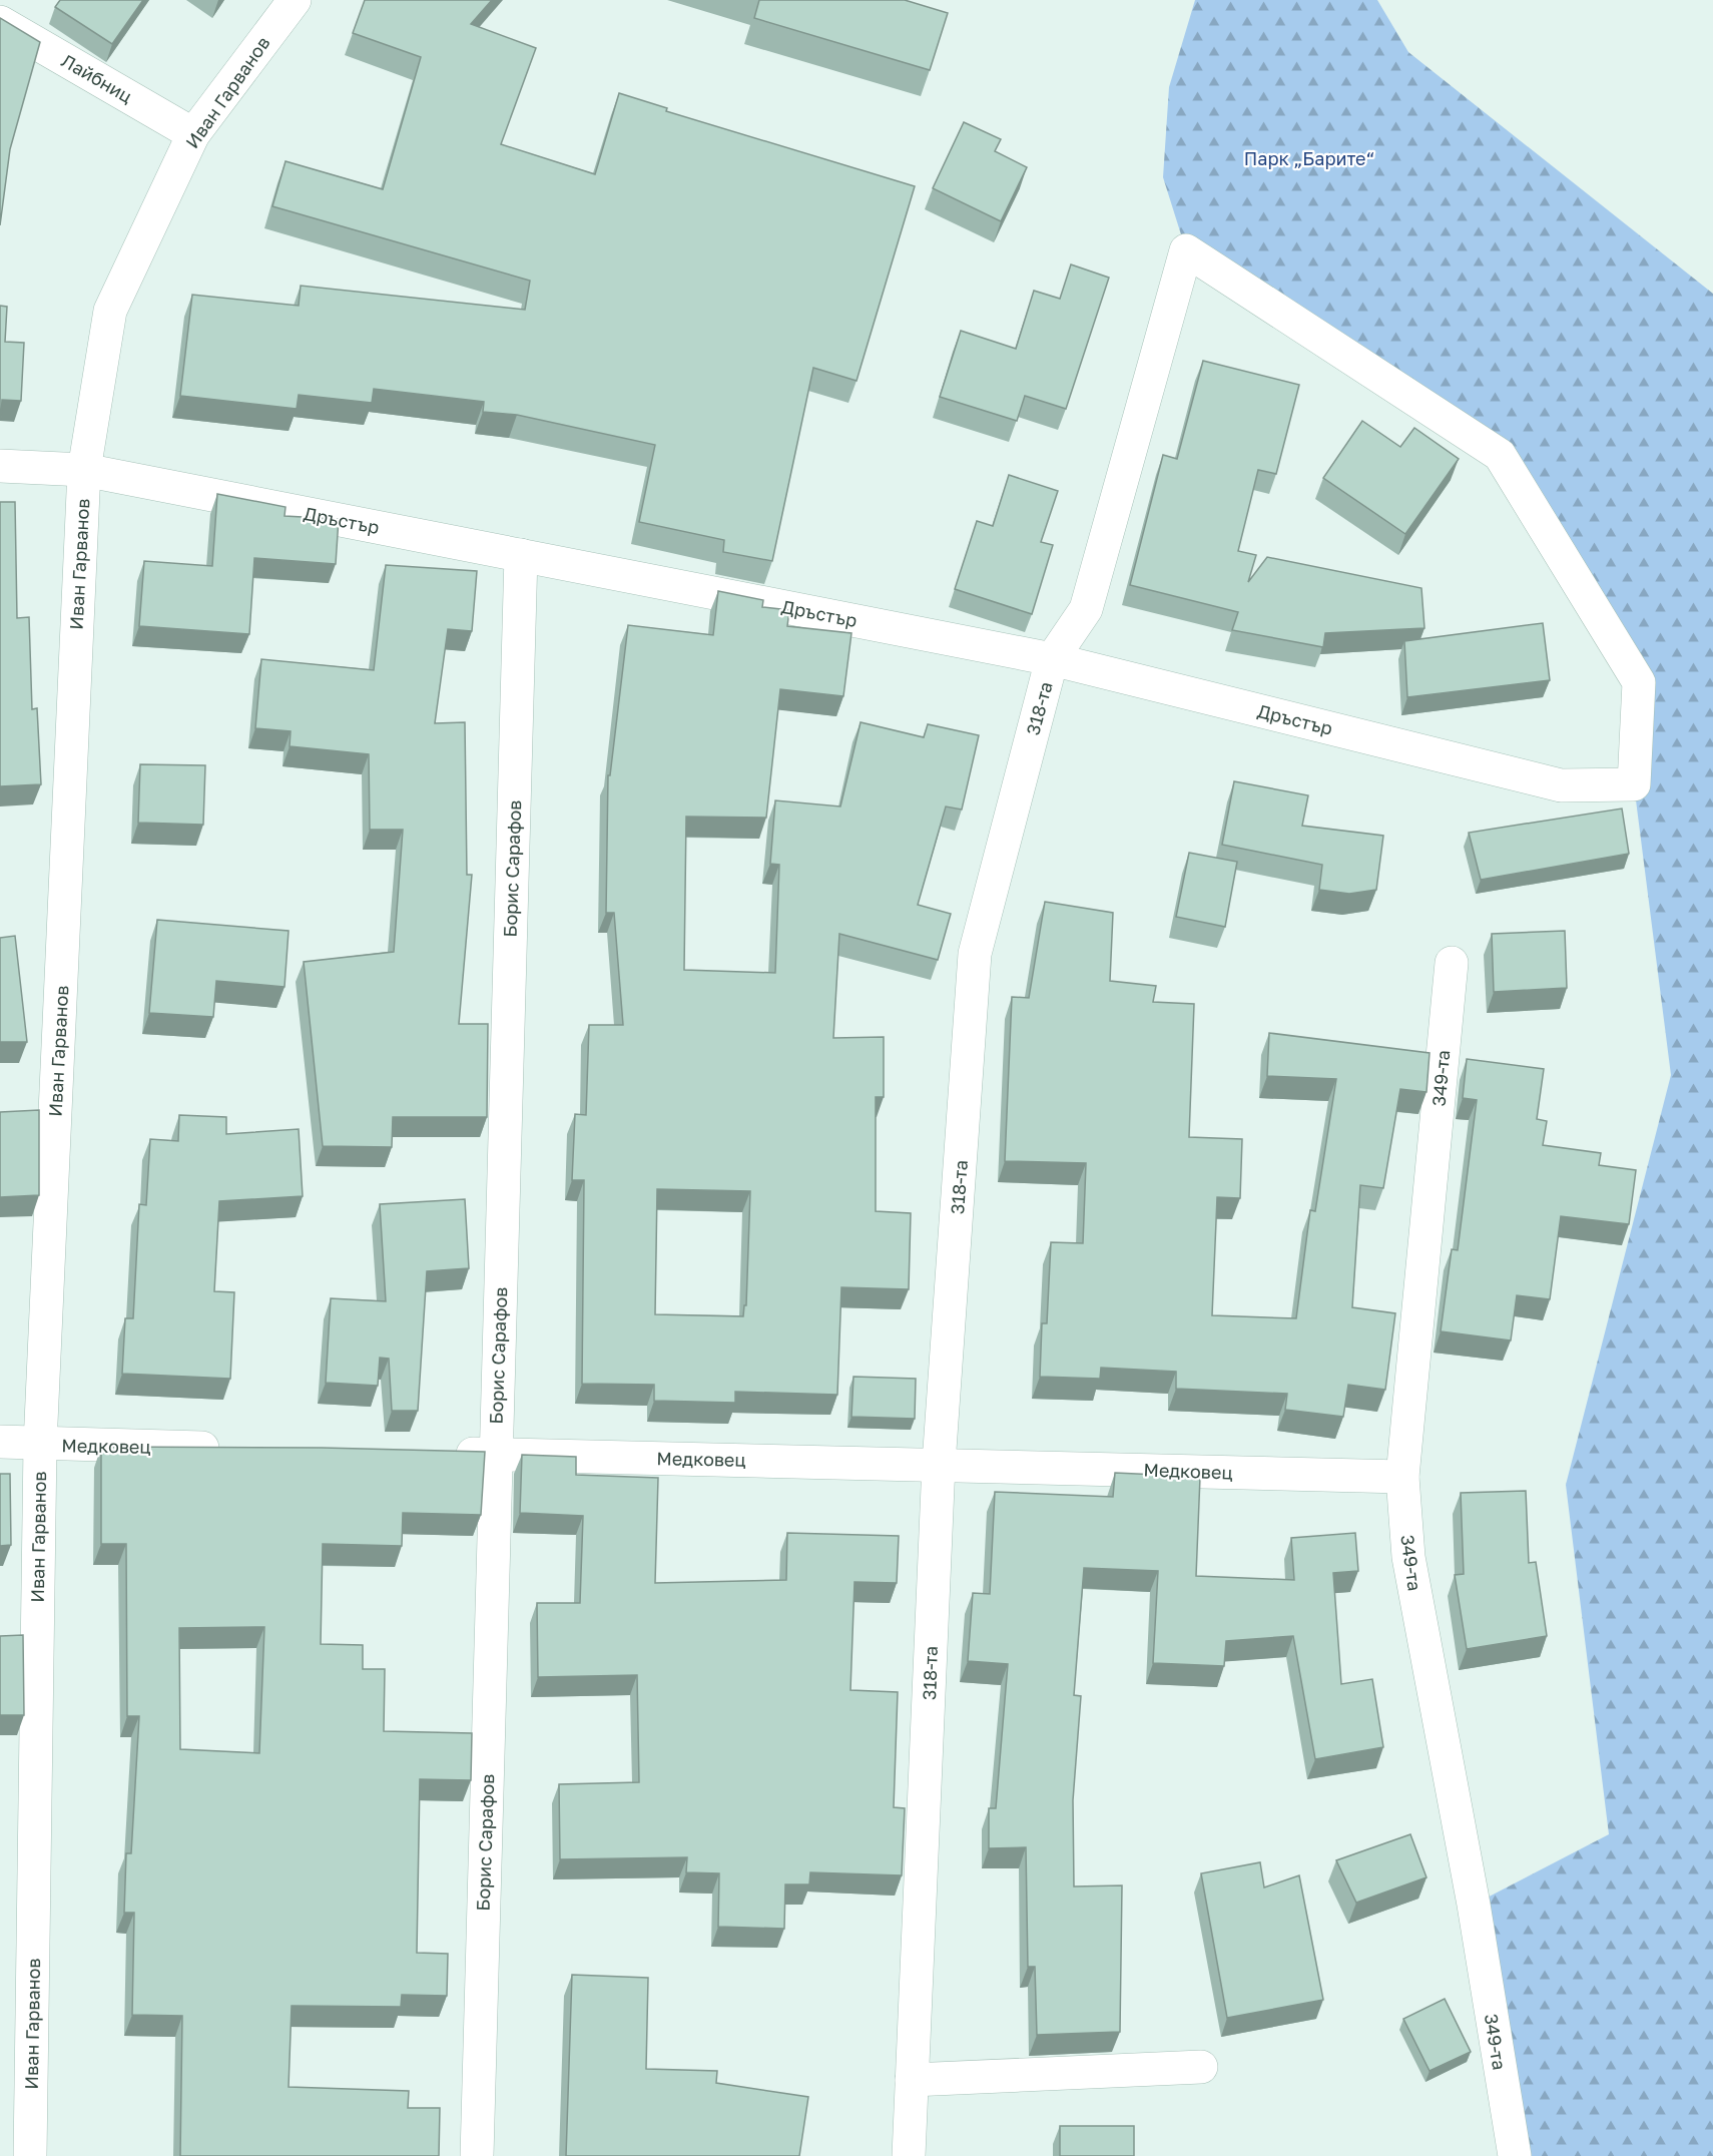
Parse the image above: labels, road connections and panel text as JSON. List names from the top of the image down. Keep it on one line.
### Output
{"streets":{"street":["Лайбниц","Иван Гарванов","Дръстър","318-та","Борис Сарафов","349-та","Медковец"]},"crossings":[["Лайбниц","Иван Гарванов"],["Иван Гарванов","Дръстър"],["Иван Гарванов","Медковец"],["Дръстър","318-та"],["Дръстър","Борис Сарафов"],["318-та","Медковец"],["Борис Сарафов","Медковец"],["349-та","Медковец"]],"parks":["Парк „Барите“"]}
